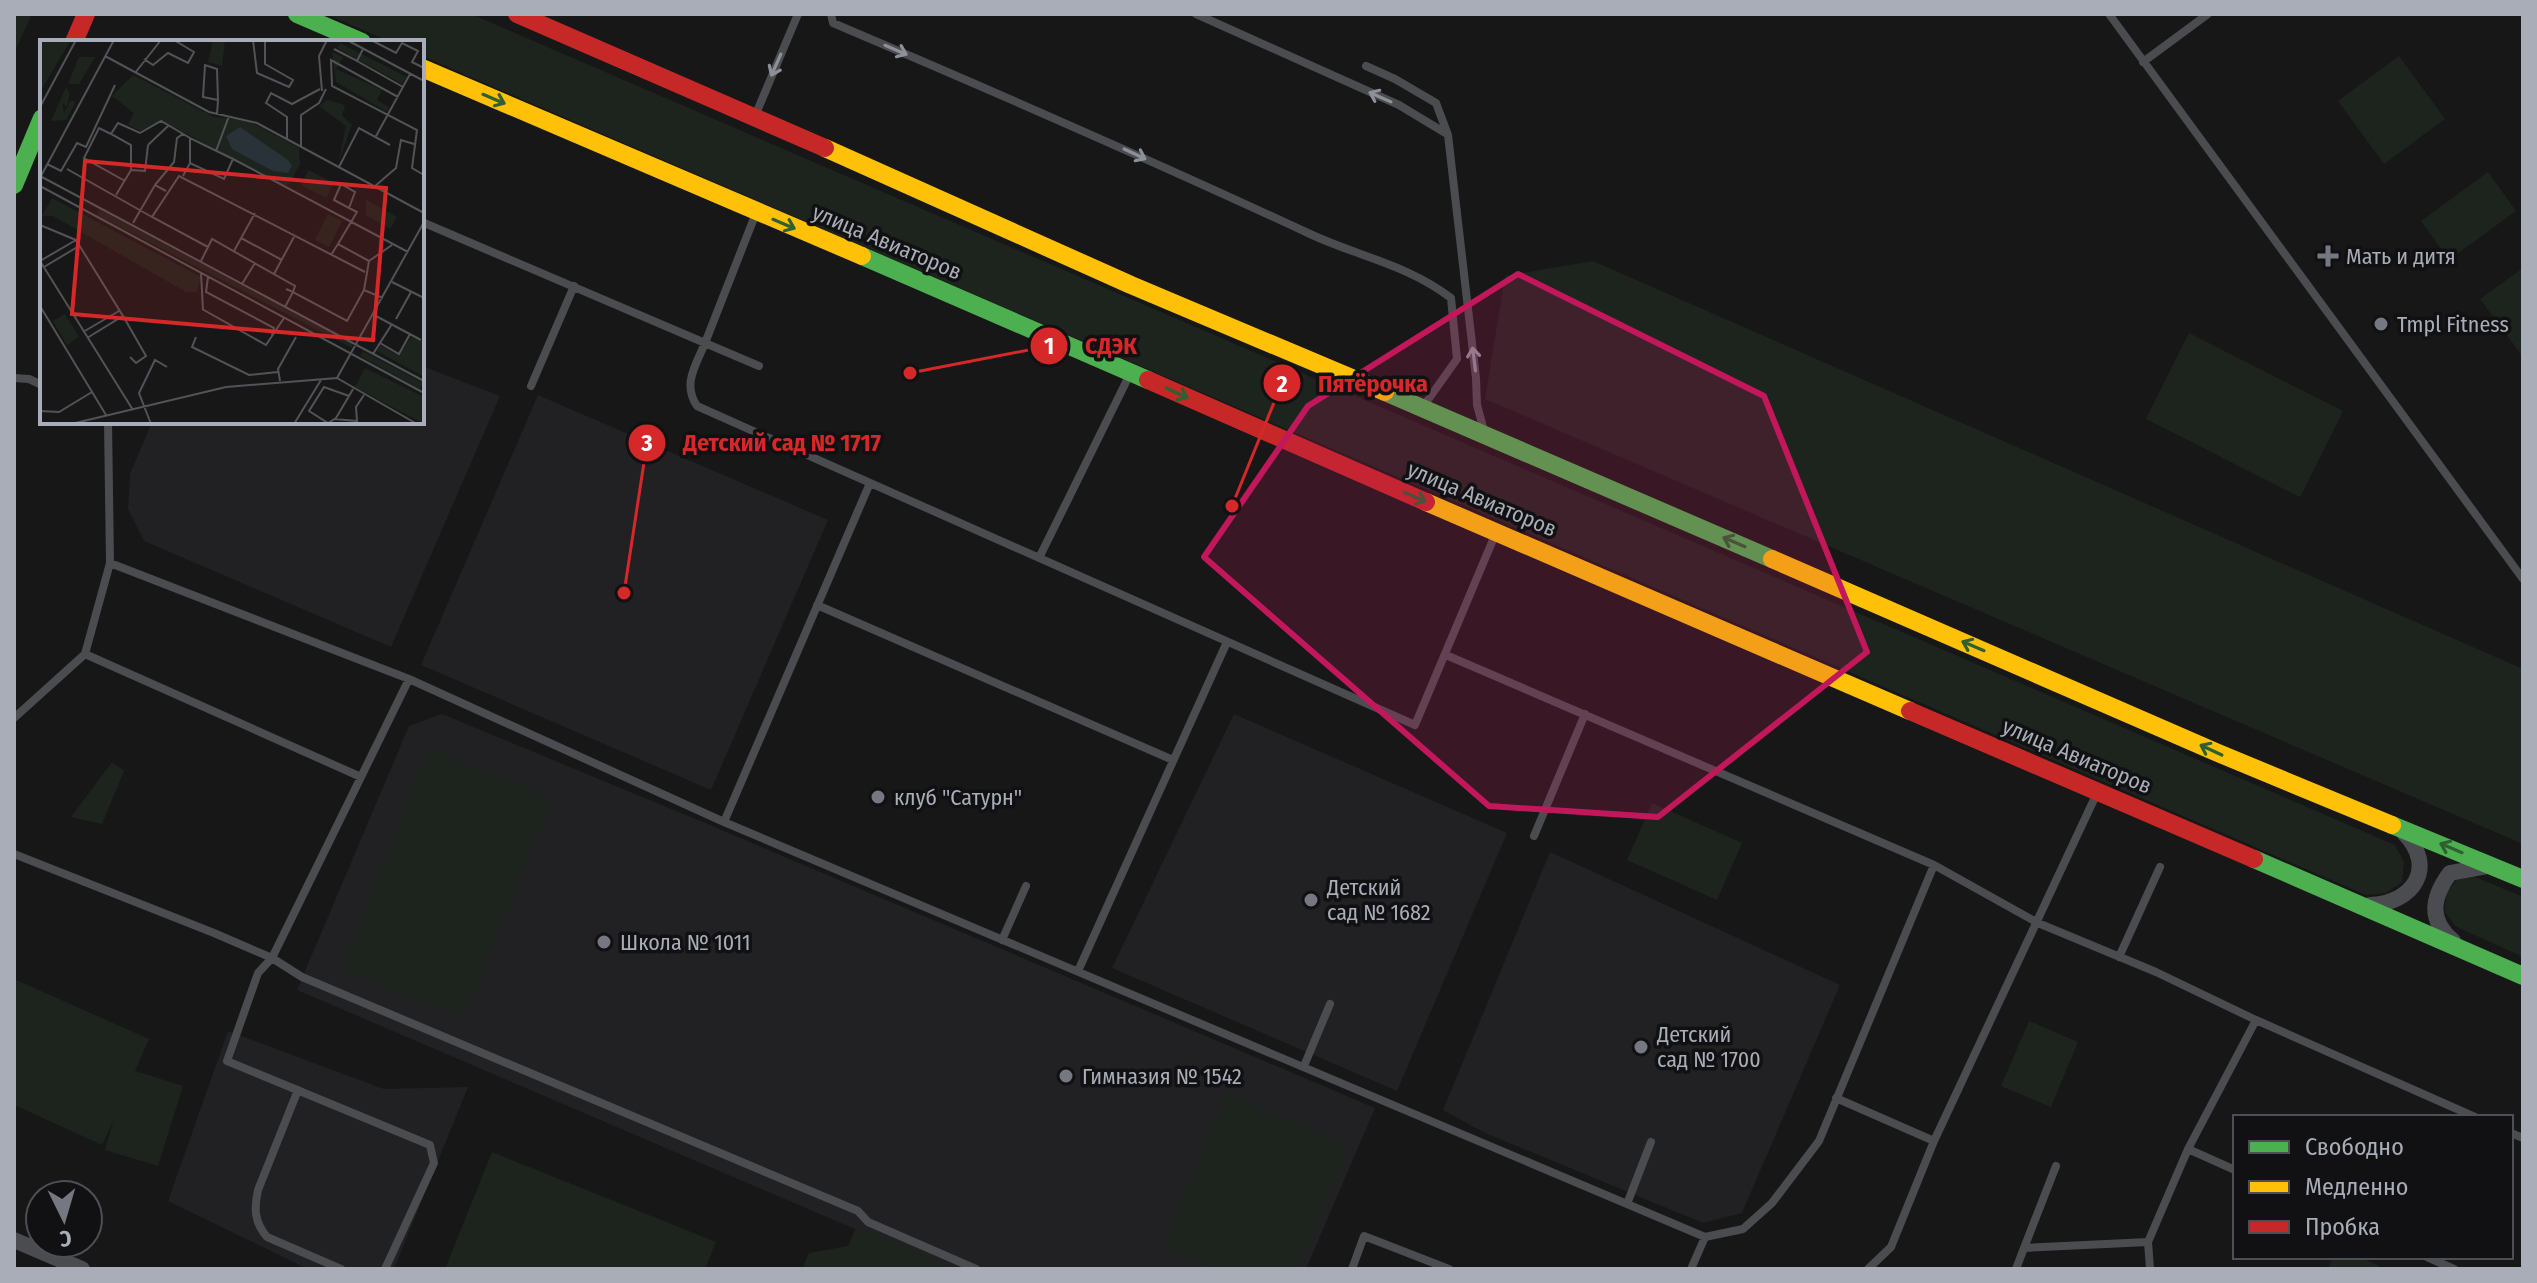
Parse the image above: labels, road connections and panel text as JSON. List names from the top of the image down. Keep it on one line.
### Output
{"streets":{"street":["улица Авиаторов"]},"places":{"health":["Мать и дитя"],"other":["Tmpl Fitness","СДЭК","Пятёрочка","Детский сад № 1717","клуб \"Сатурн\"","Детский сад № 1682","Школа № 1011","Детский сад № 1700","Гимназия № 1542"]},"legend":["Свободно","Медленно","Пробка"],"north":"bottom"}
